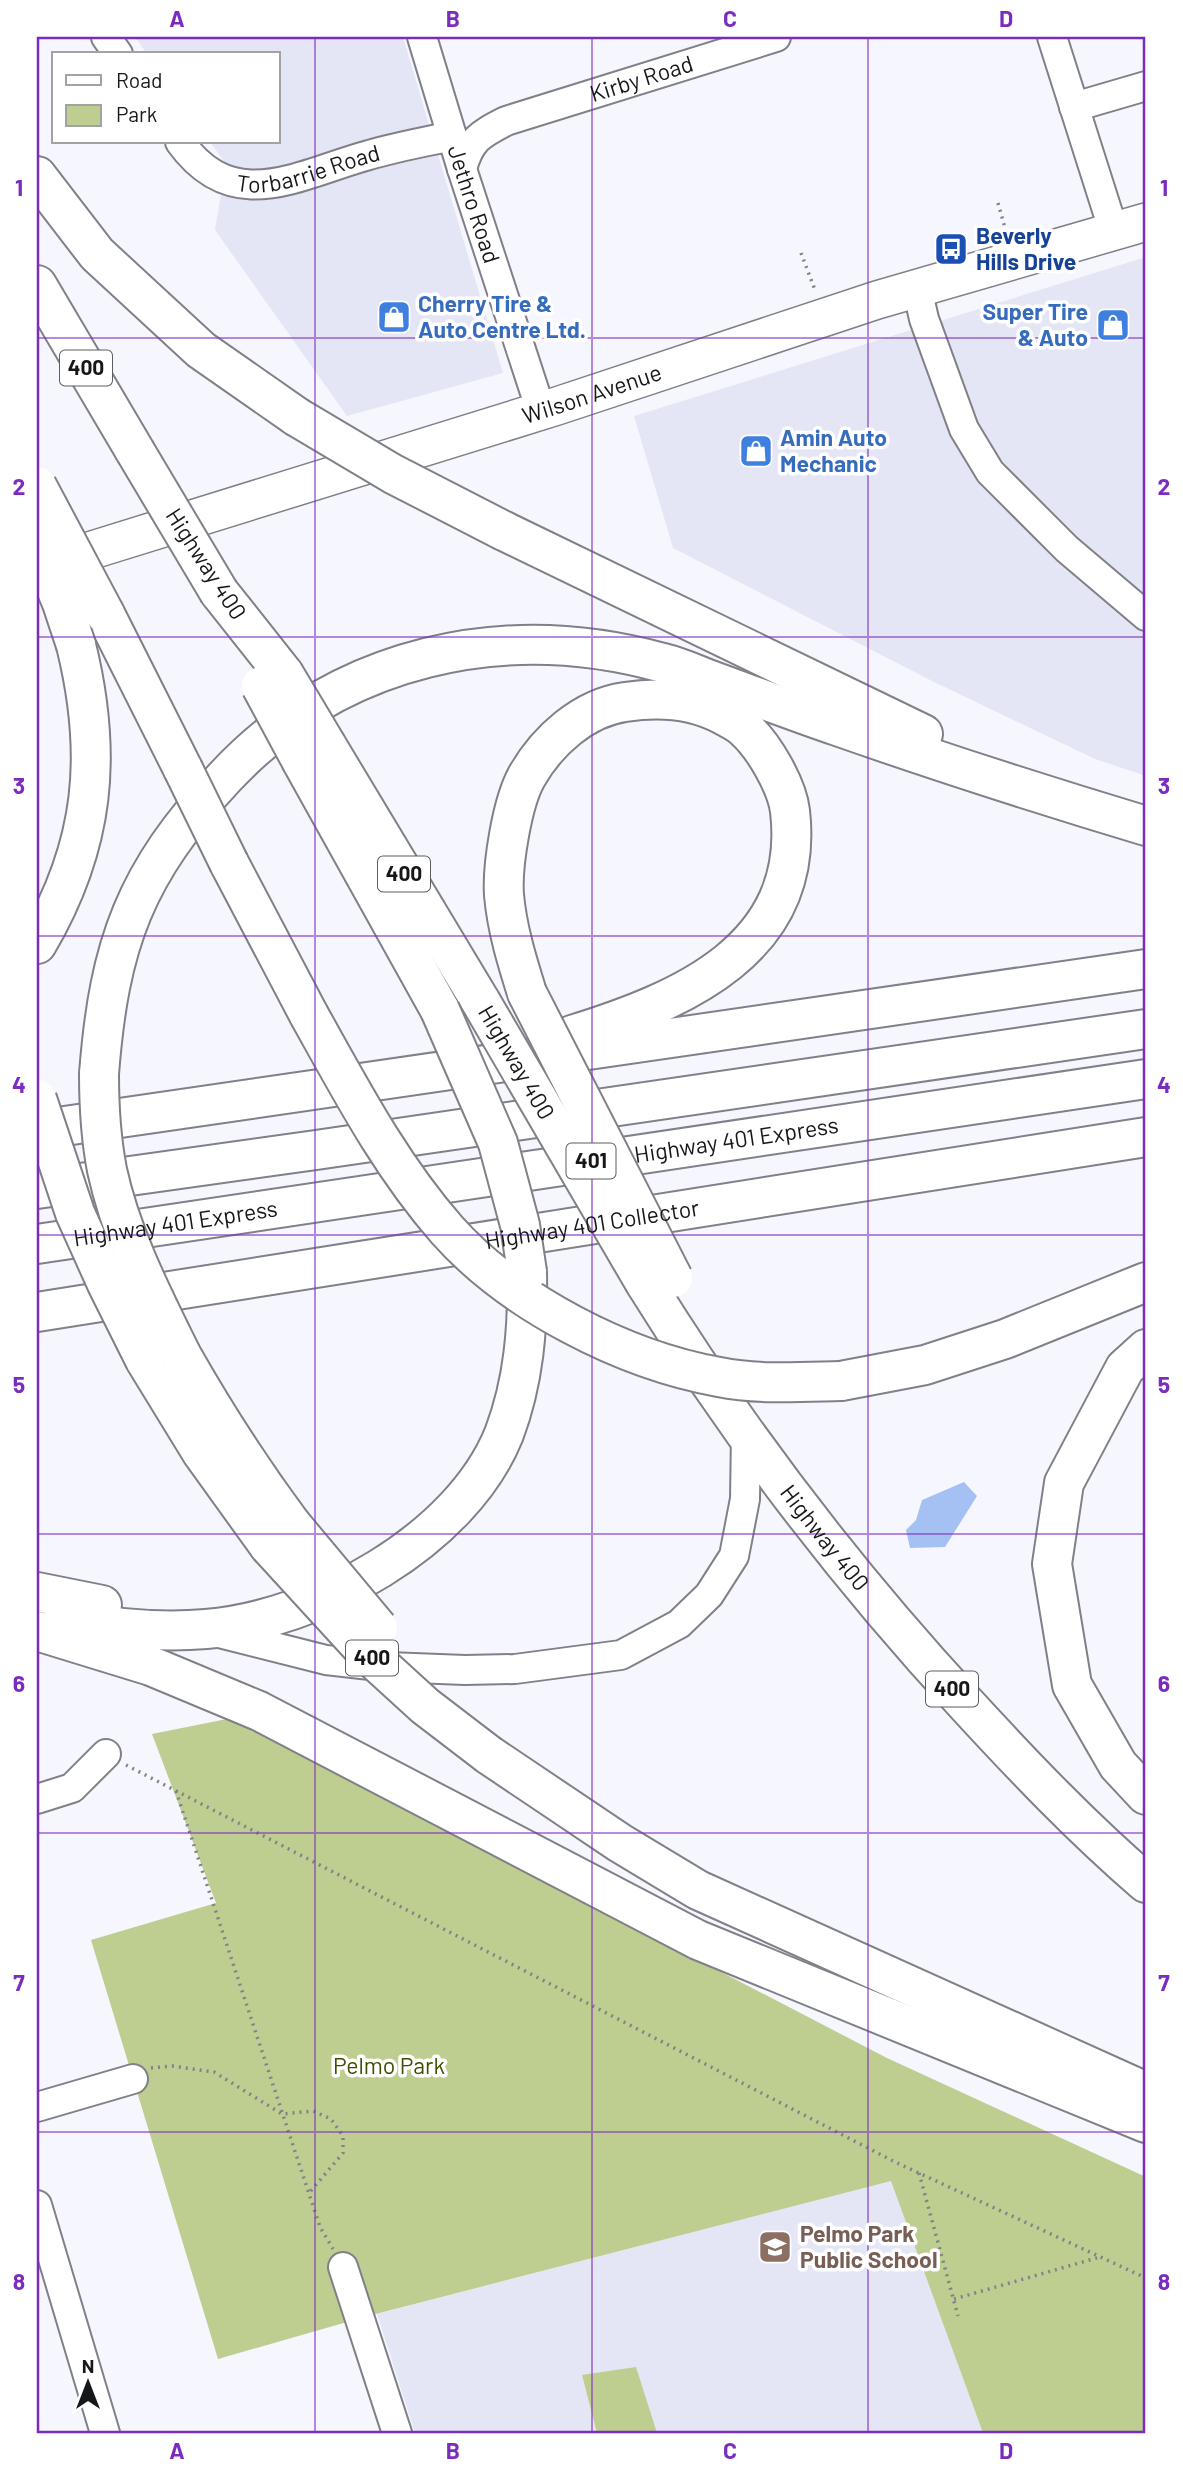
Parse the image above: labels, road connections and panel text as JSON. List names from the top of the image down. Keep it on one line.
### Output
{"streets":{"highway":["400","Highway 400","Highway 401 Express","401","Highway 401 Collector"],"main road":["Wilson Avenue"],"street":["Kirby Road","Torbarrie Road","Jethro Road"]},"crossings":[["Kirby Road","Jethro Road"],["Torbarrie Road","Jethro Road"],["Jethro Road","Wilson Avenue"]],"parks":["Pelmo Park"],"places":{"bus stop":["Beverly Hills Drive"],"shop":["Cherry Tire & Auto Centre Ltd.","Super Tire & Auto","Amin Auto Mechanic"],"school or university":["Pelmo Park Public School"]},"legend":["Road","Park"],"north":"top","grid":{"columns":["A","B","C","D"],"rows":["1","2","3","4","5","6","7","8"]}}
